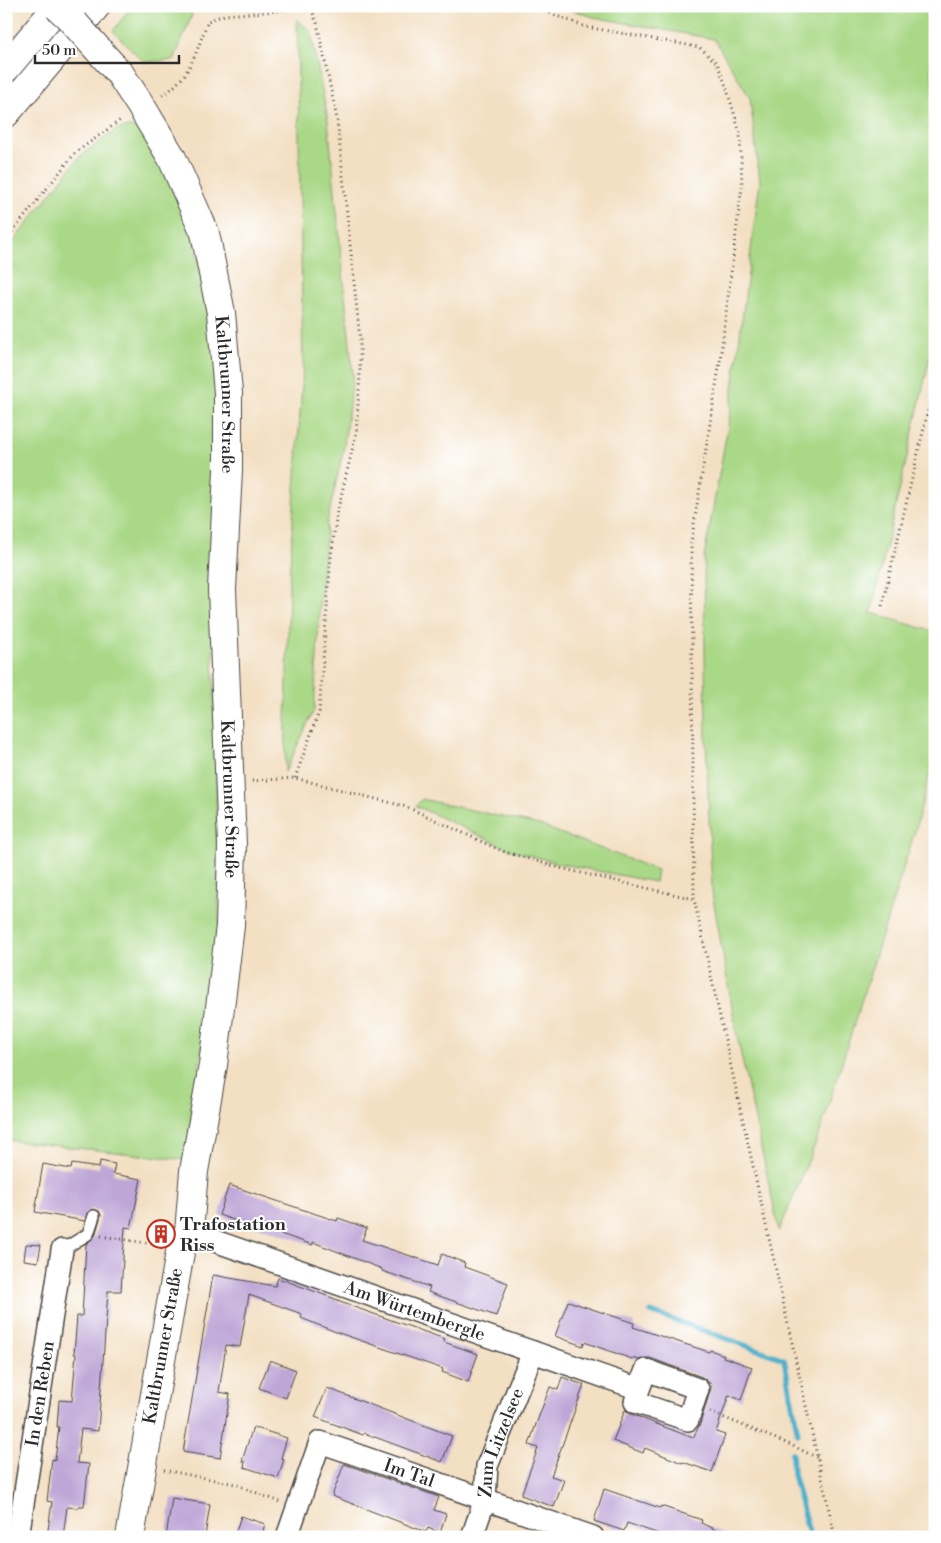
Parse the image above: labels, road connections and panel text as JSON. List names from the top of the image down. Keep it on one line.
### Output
{"streets":{"main road":["Kaltbrunner Straße"],"street":["Am Würtembergle","In den Reben","Zum Litzelsee","Im Tal"]},"crossings":[["Kaltbrunner Straße","Am Würtembergle"],["Am Würtembergle","Zum Litzelsee"],["Zum Litzelsee","Im Tal"]],"places":{"building":["Trafostation Riss"]},"scale_bar":"50 m"}
